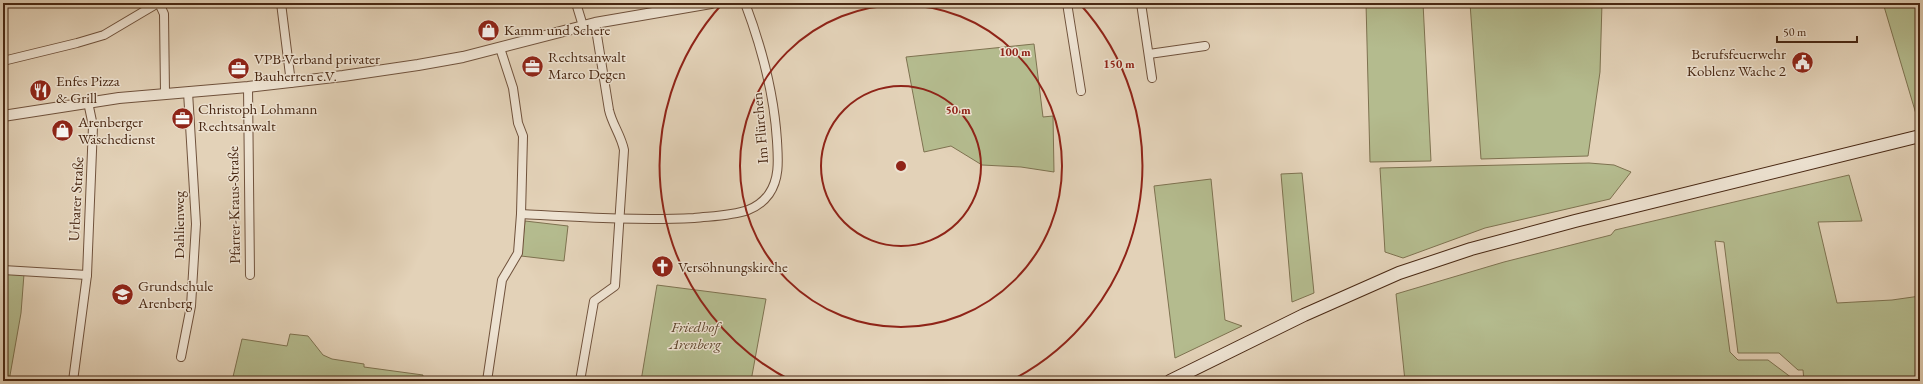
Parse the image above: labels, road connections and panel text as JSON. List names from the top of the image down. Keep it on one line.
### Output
{"streets":{"street":["Im Flürchen","Urbarer Straße","Pfarrer-Kraus-Straße","Dahlienweg"]},"parks":["Friedhof Arenberg"],"places":{"shop":["Kamm und Schere","Arenberger Wäschedienst"],"public building":["Berufsfeuerwehr Koblenz Wache 2"],"office":["Rechtsanwalt Marco Degen","VPB-Verband privater Bauherren e.V.","Christoph Lohmann Rechtsanwalt"],"restaurant":["Enfes Pizza & Grill"],"church":["Versöhnungskirche"],"school or university":["Grundschule Arenberg"]},"scale_bar":"50 m","rings":["100 m","150 m","50 m"]}
